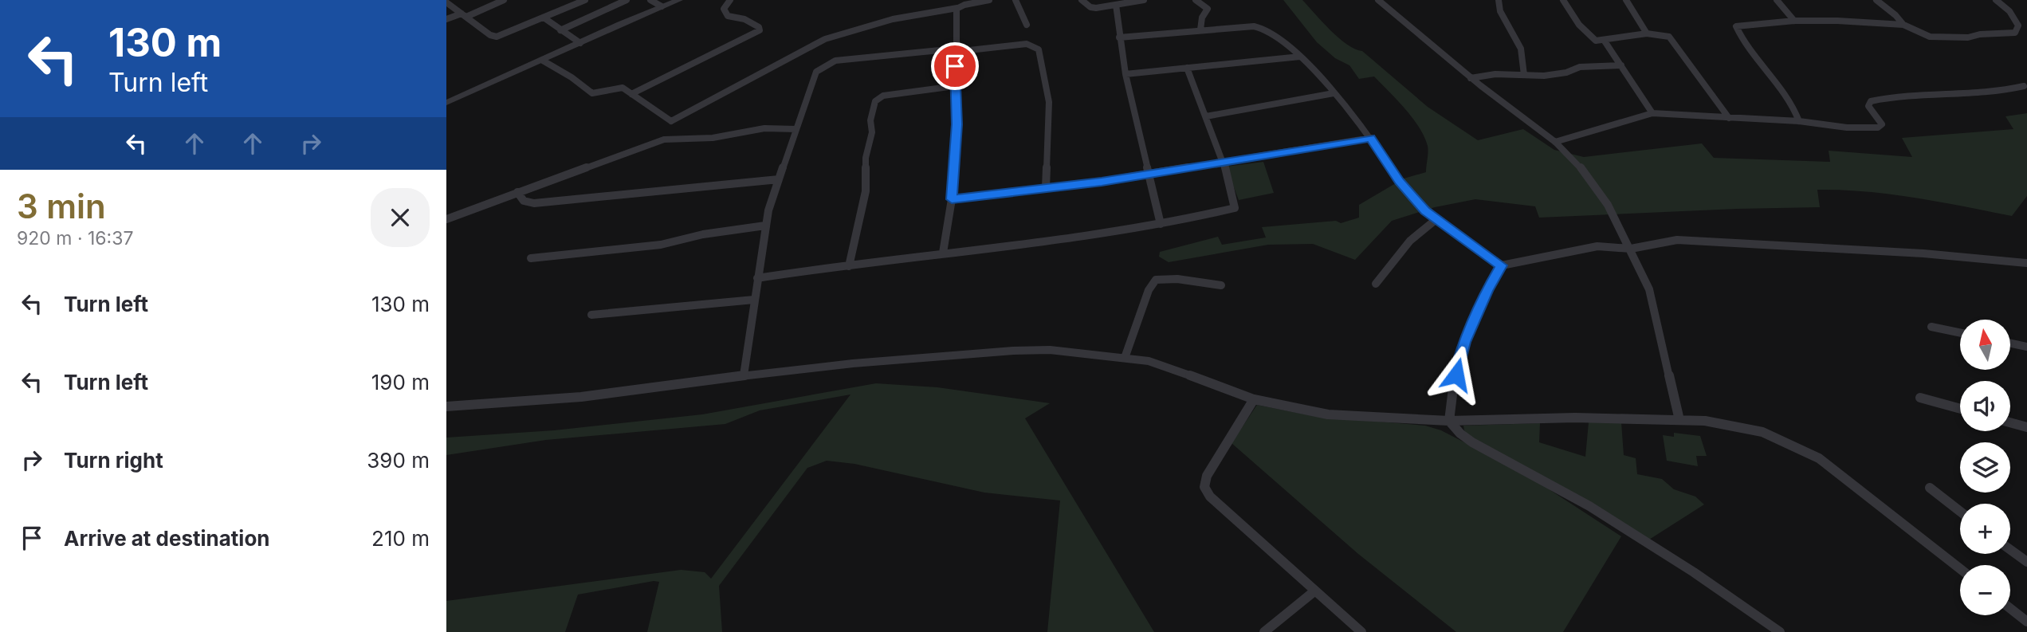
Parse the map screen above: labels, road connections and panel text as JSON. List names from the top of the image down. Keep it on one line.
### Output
{"north":"top","page":{"turn":["130 m","Turn left"],"heading":["3 min","920 m · 16:37"],"list":[{"name":"Turn left","value":"130 m"},{"name":"Turn left","value":"190 m"},{"name":"Turn right","value":"390 m"},{"name":"Arrive at destination","value":"210 m"}],"map_buttons":["+","−"]}}
